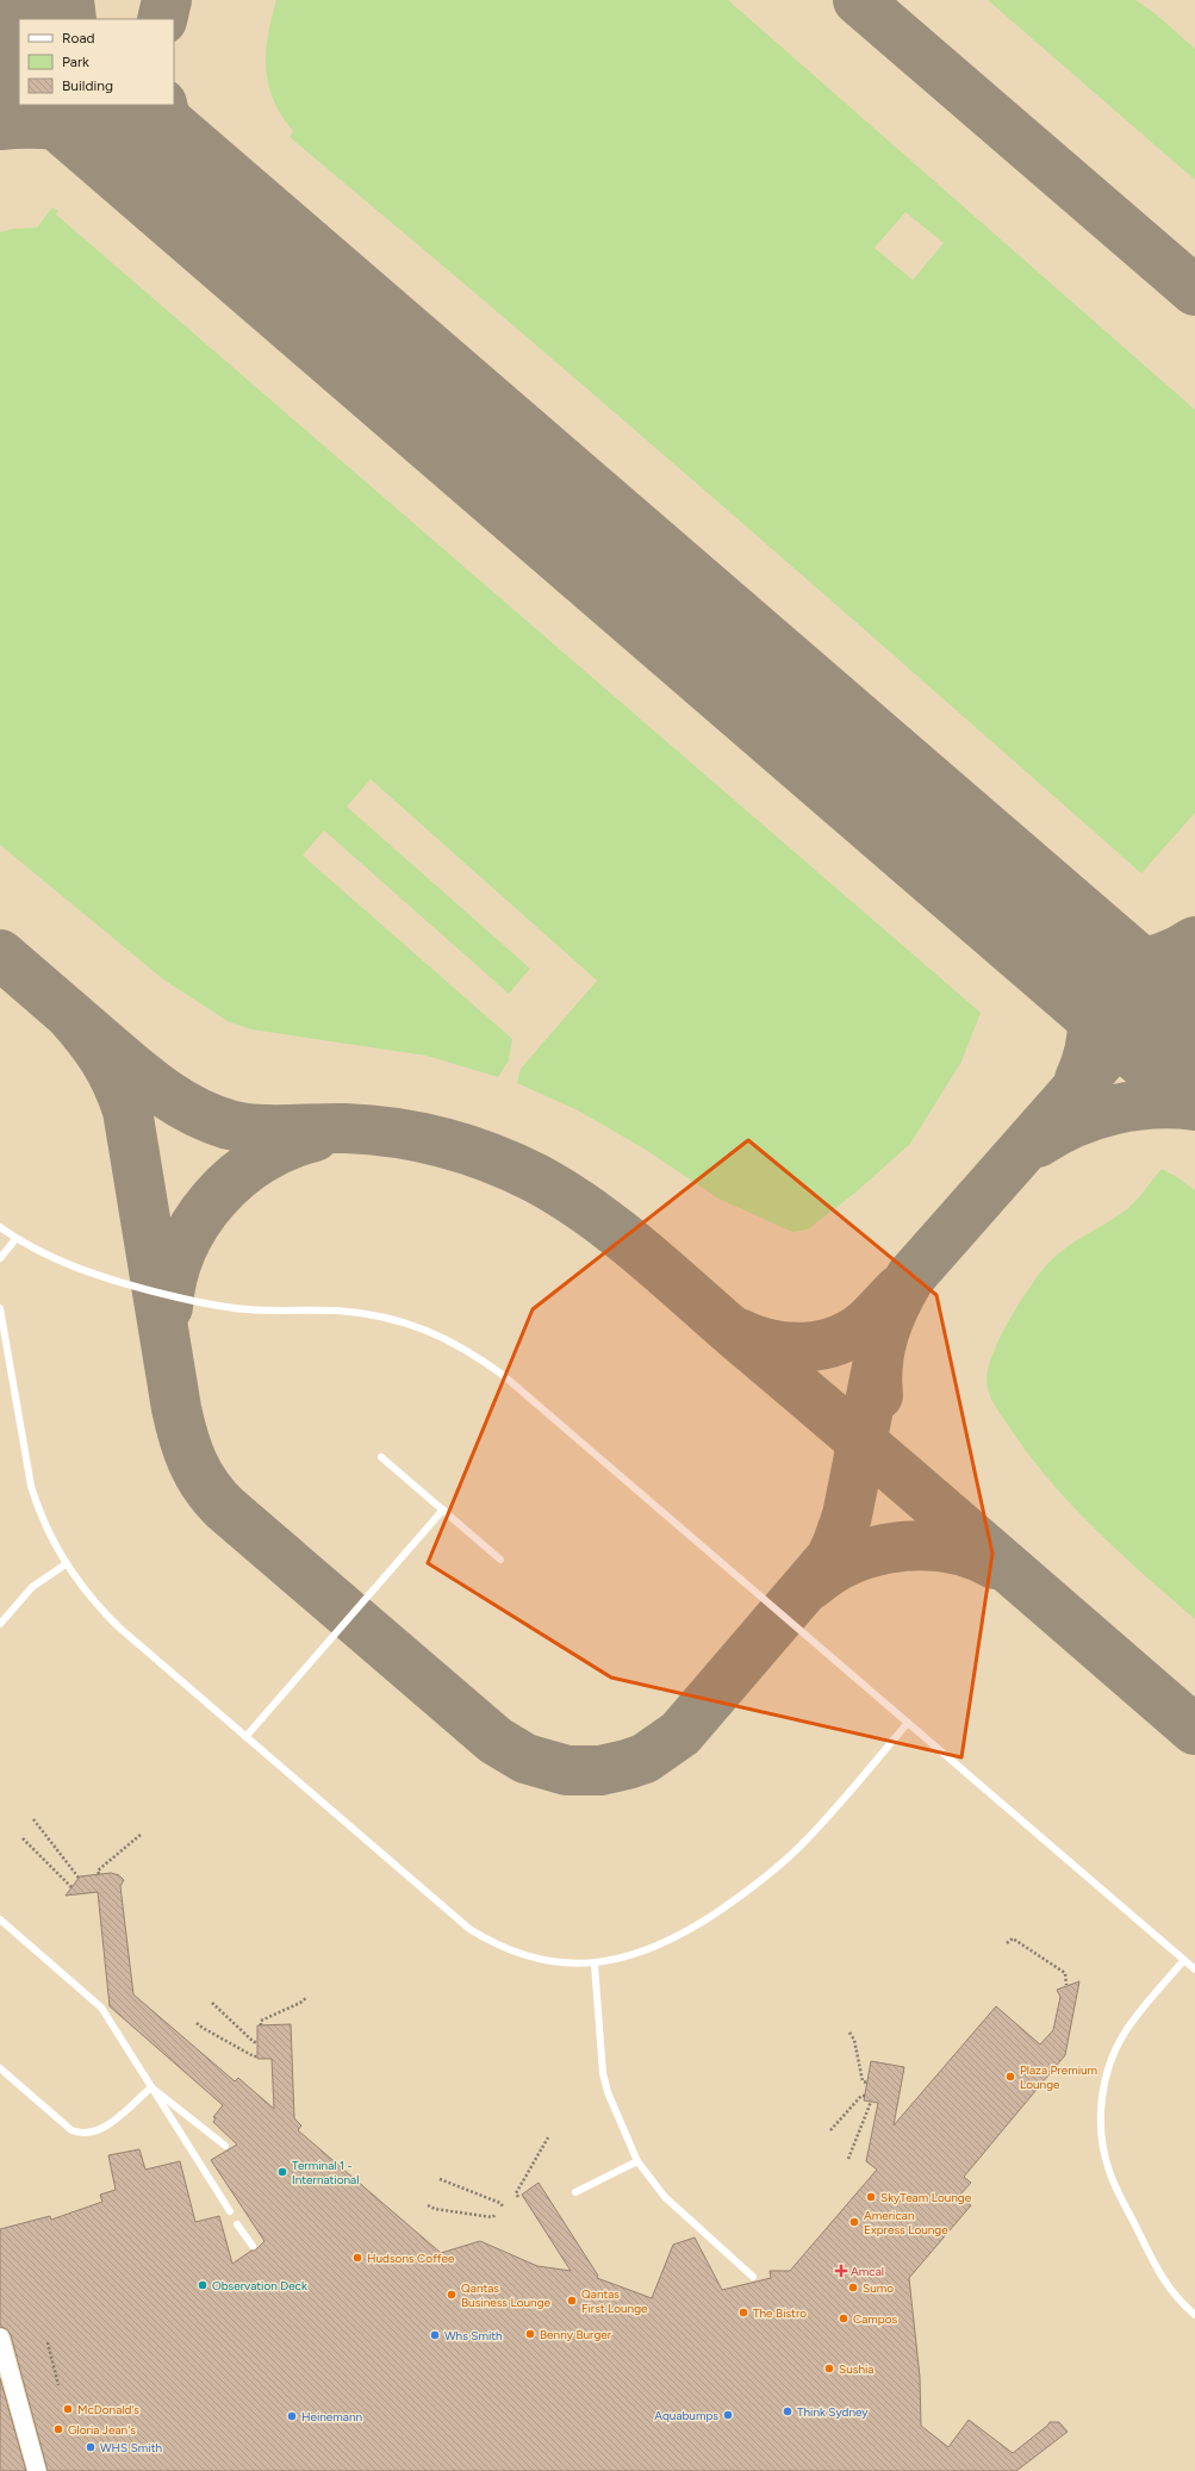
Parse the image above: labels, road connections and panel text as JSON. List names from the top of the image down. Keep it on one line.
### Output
{"places":{"other":["Plaza Premium Lounge","Terminal 1 - International","SkyTeam Lounge","American Express Lounge","Hudsons Coffee","Observation Deck","Sumo","Qantas Business Lounge","Qantas First Lounge","The Bistro","Campos","Benny Burger","Whs Smith","Sushia","McDonald's","Think Sydney","Aquabumps","Heinemann","Gloria Jean's","WHS Smith"],"health":["Amcal"]},"legend":["Road","Park","Building"]}
